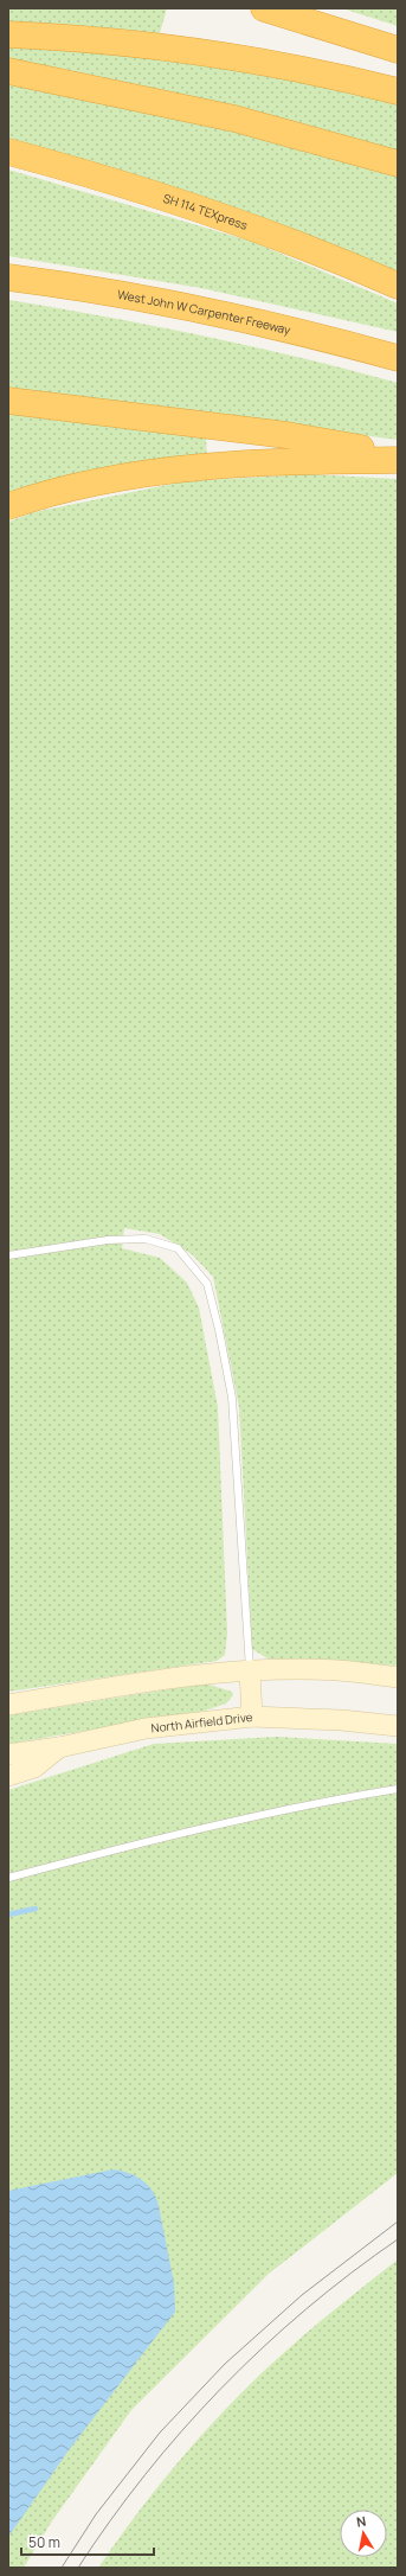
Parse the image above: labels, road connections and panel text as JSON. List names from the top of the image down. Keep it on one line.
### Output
{"streets":{"highway":["SH 114 TEXpress","West John W Carpenter Freeway"],"main road":["North Airfield Drive"]},"scale_bar":"50 m","north":"top"}
